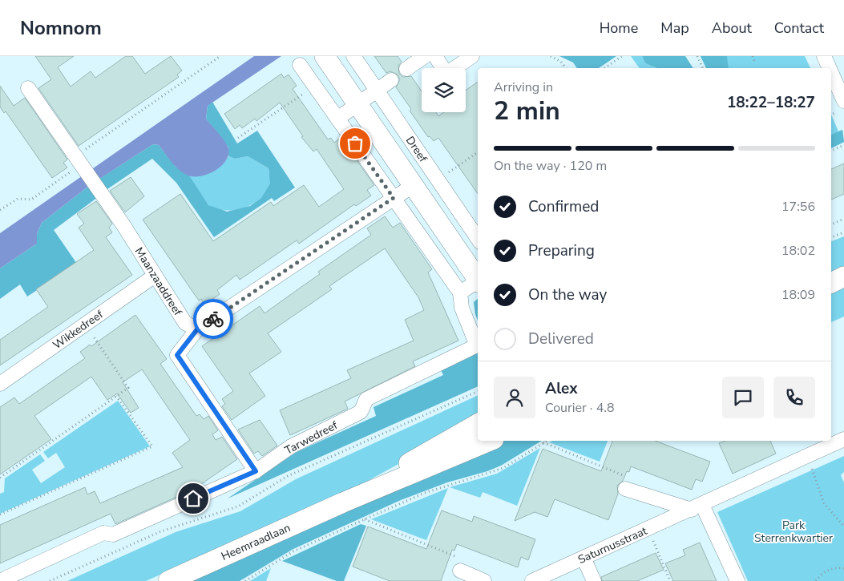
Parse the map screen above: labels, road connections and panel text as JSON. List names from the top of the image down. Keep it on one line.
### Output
{"streets":{"main road":["Dreef","Heemraadlaan"],"street":["Maanzaaddreef","Wikkedreef","Tarwedreef","Saturnusstraat"]},"crossings":[["Maanzaaddreef","Wikkedreef"]],"parks":["Park Sterrenkwartier"],"page":{"header":"Nomnom","nav":["Home","Map","About","Contact"],"heading":["2 min","Arriving in","18:22–18:27"],"panel":["Alex","Courier · 4.8"],"bar":"On the way · 120 m","list":[["Confirmed","17:56"],["Preparing","18:02"],["On the way","18:09"],"Delivered"]}}
